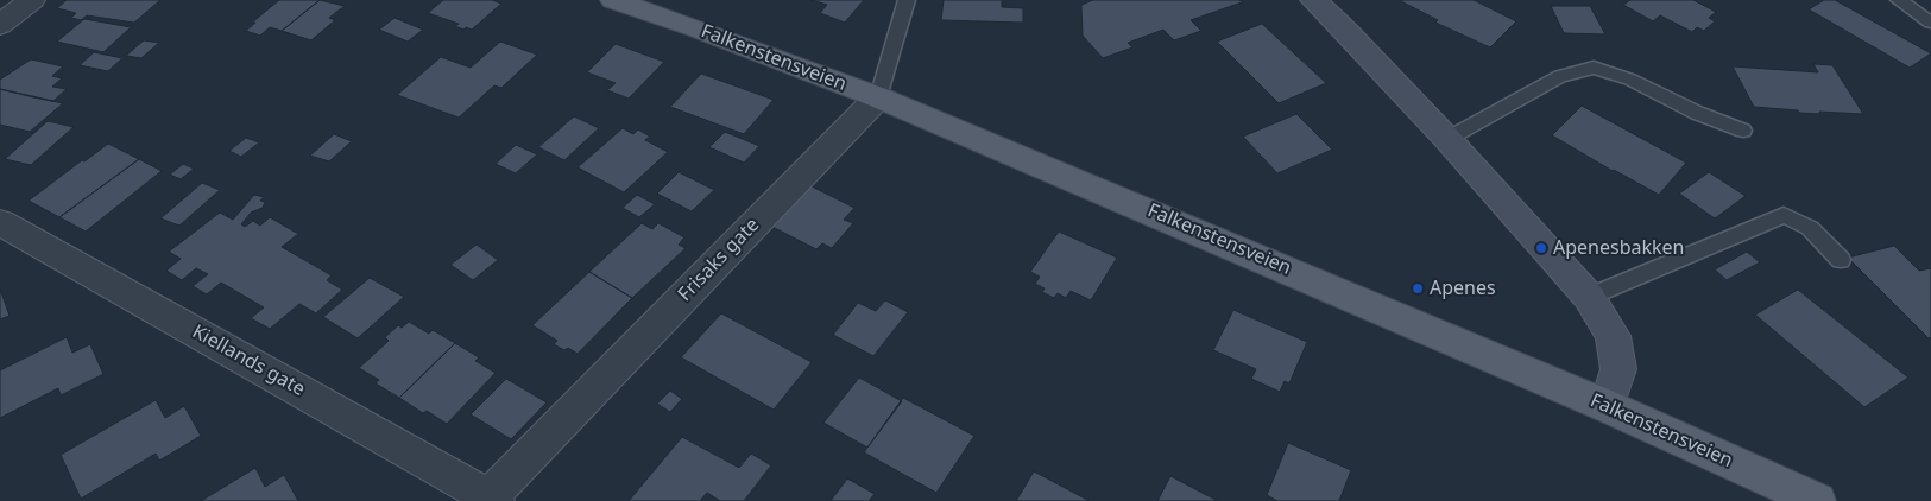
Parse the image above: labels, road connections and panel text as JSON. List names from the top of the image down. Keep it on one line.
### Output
{"streets":{"main road":["Falkenstensveien"],"street":["Frisaks gate","Kiellands gate"]},"crossings":[["Falkenstensveien","Frisaks gate"],["Frisaks gate","Kiellands gate"]],"places":["Apenesbakken","Apenes"]}
